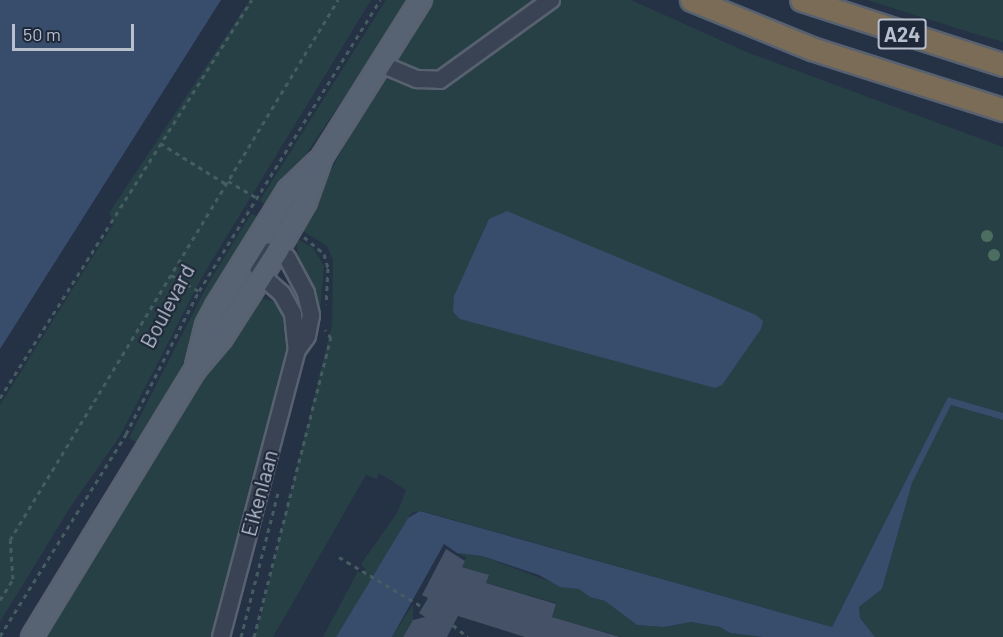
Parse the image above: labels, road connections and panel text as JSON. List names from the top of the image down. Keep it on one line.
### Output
{"streets":{"highway":["A24"],"main road":["Boulevard"],"street":["Eikenlaan"]},"crossings":[["Boulevard","Eikenlaan"]],"scale_bar":"50 m"}
